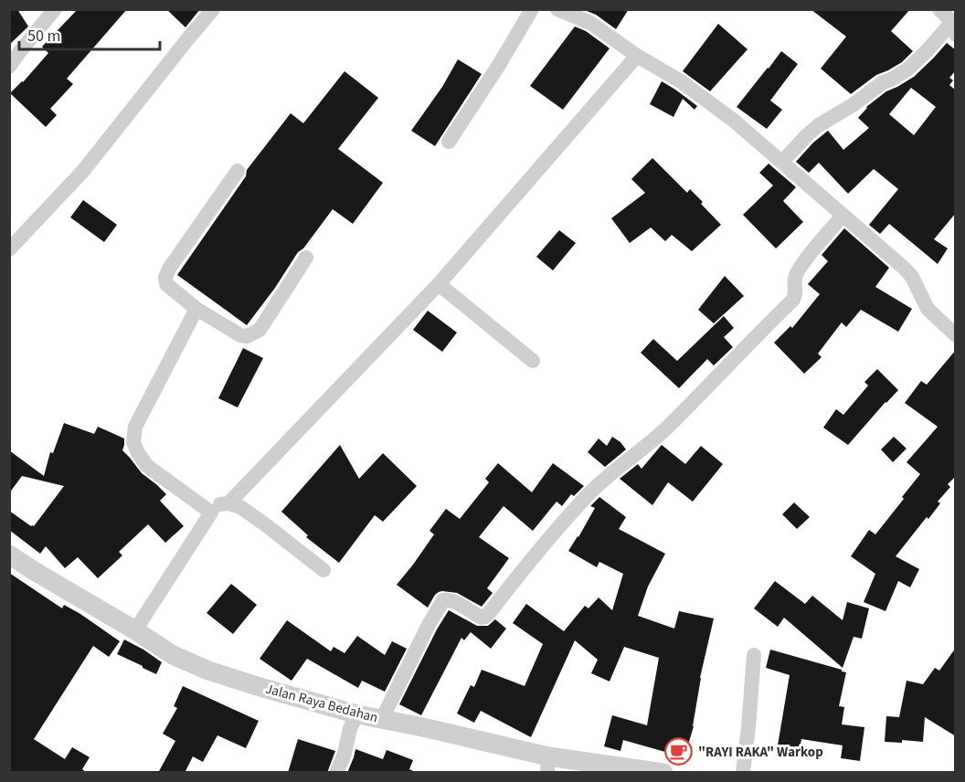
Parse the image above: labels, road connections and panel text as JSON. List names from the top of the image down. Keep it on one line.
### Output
{"streets":{"street":["Jalan Raya Bedahan"]},"places":{"cafe":["\"RAYI RAKA\" Warkop"]},"scale_bar":"50 m"}
